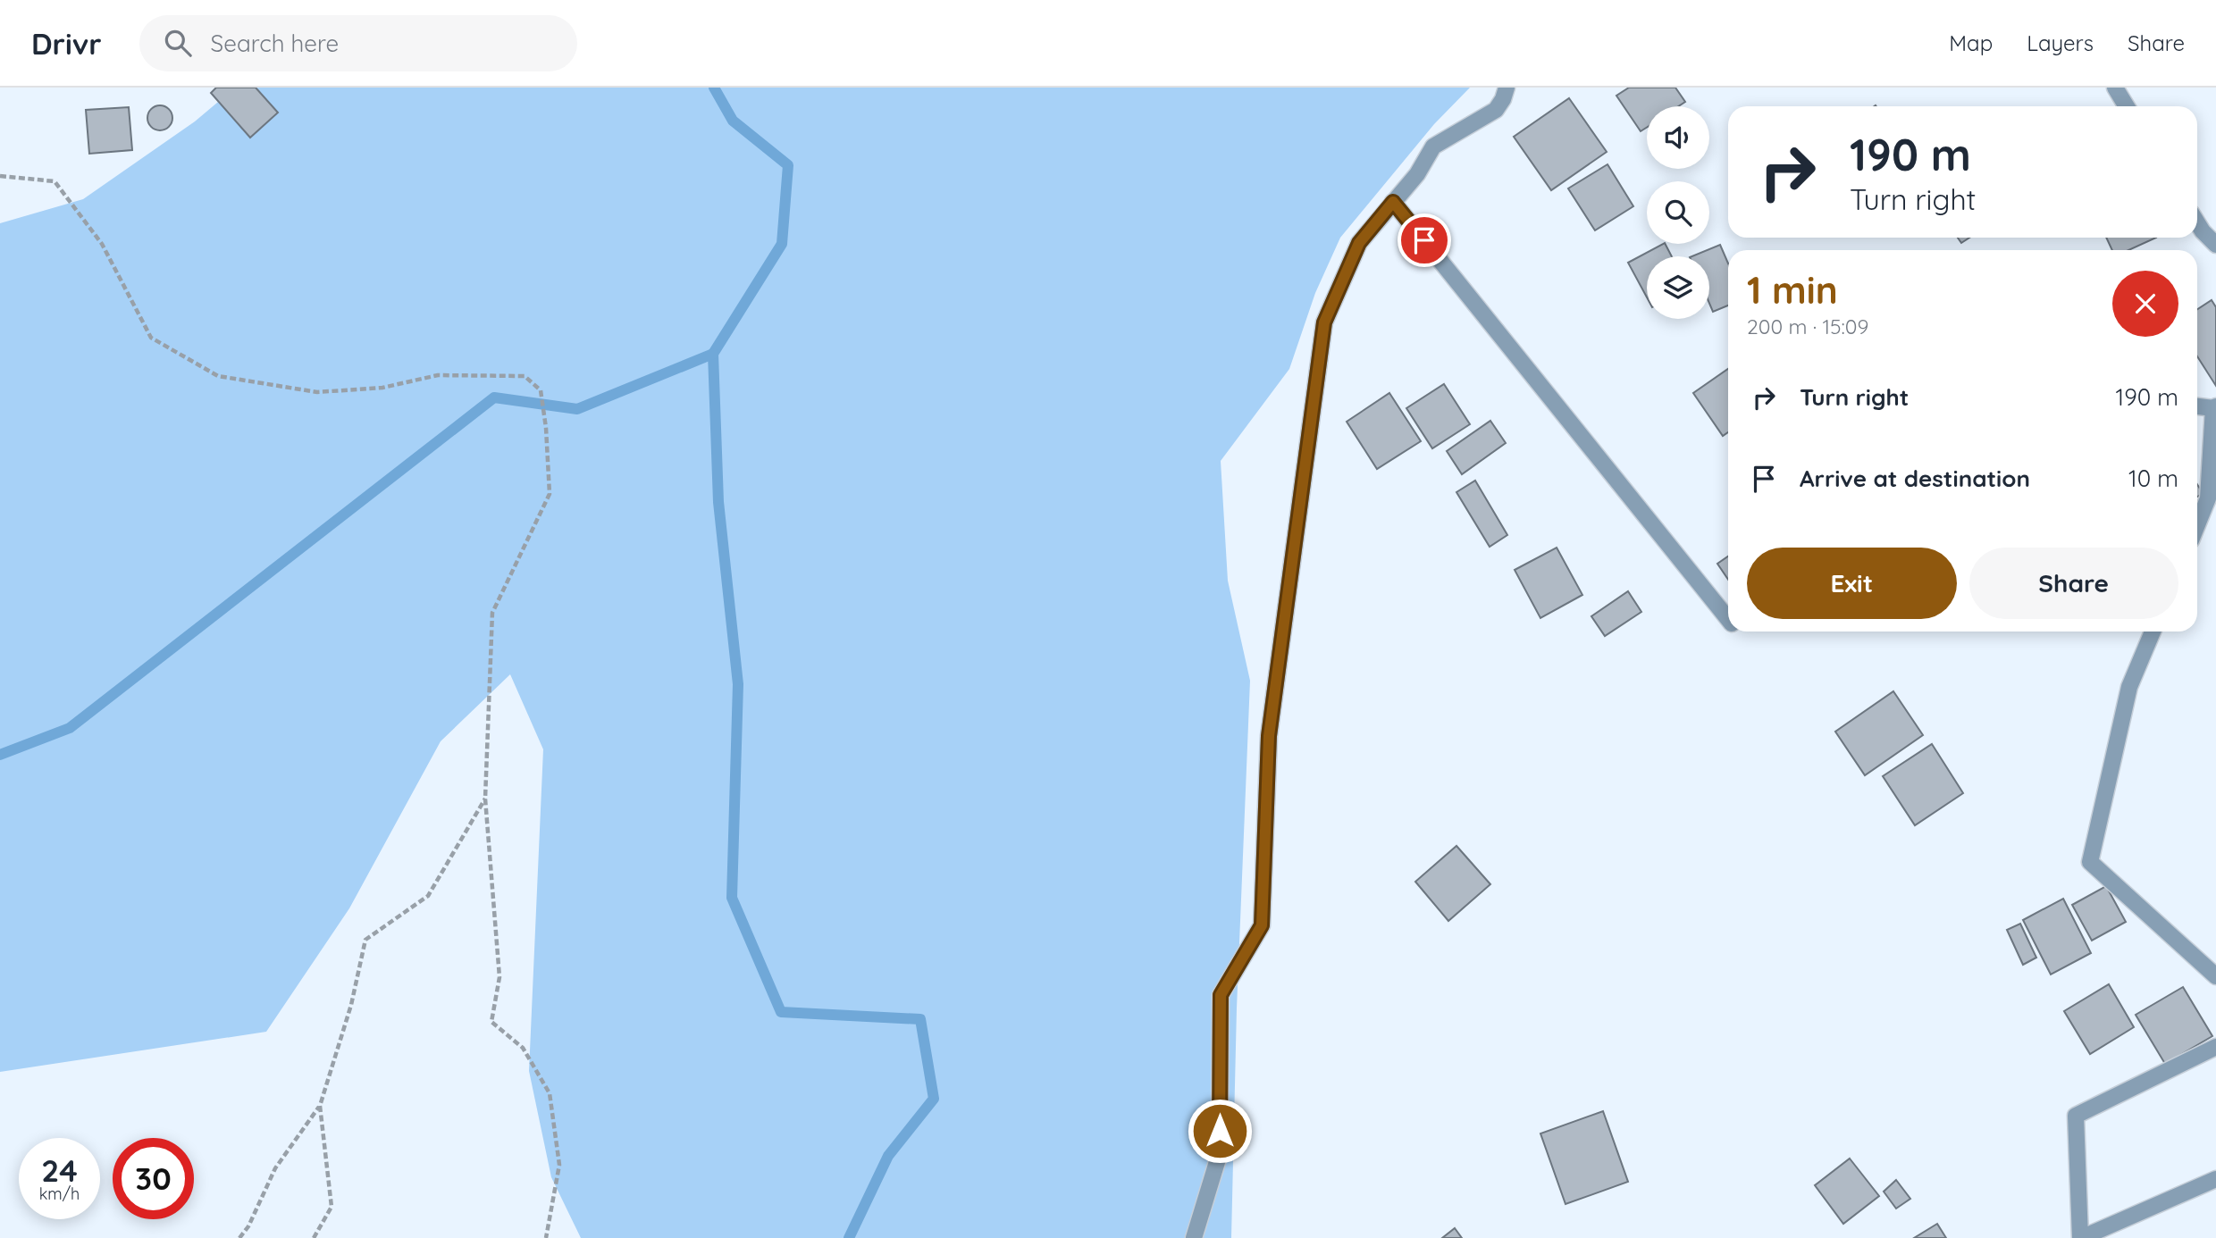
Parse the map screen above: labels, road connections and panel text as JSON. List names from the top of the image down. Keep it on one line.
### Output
{"page":{"header":"Drivr","search":"Search here","nav":["Map","Layers","Share"],"turn":["190 m","Turn right"],"heading":["1 min","200 m · 15:09"],"list":[{"name":"Turn right","value":"190 m"},{"name":"Arrive at destination","value":"10 m"}],"buttons":["Exit","Share"],"speed":"24 km/h","limit":"30"}}
